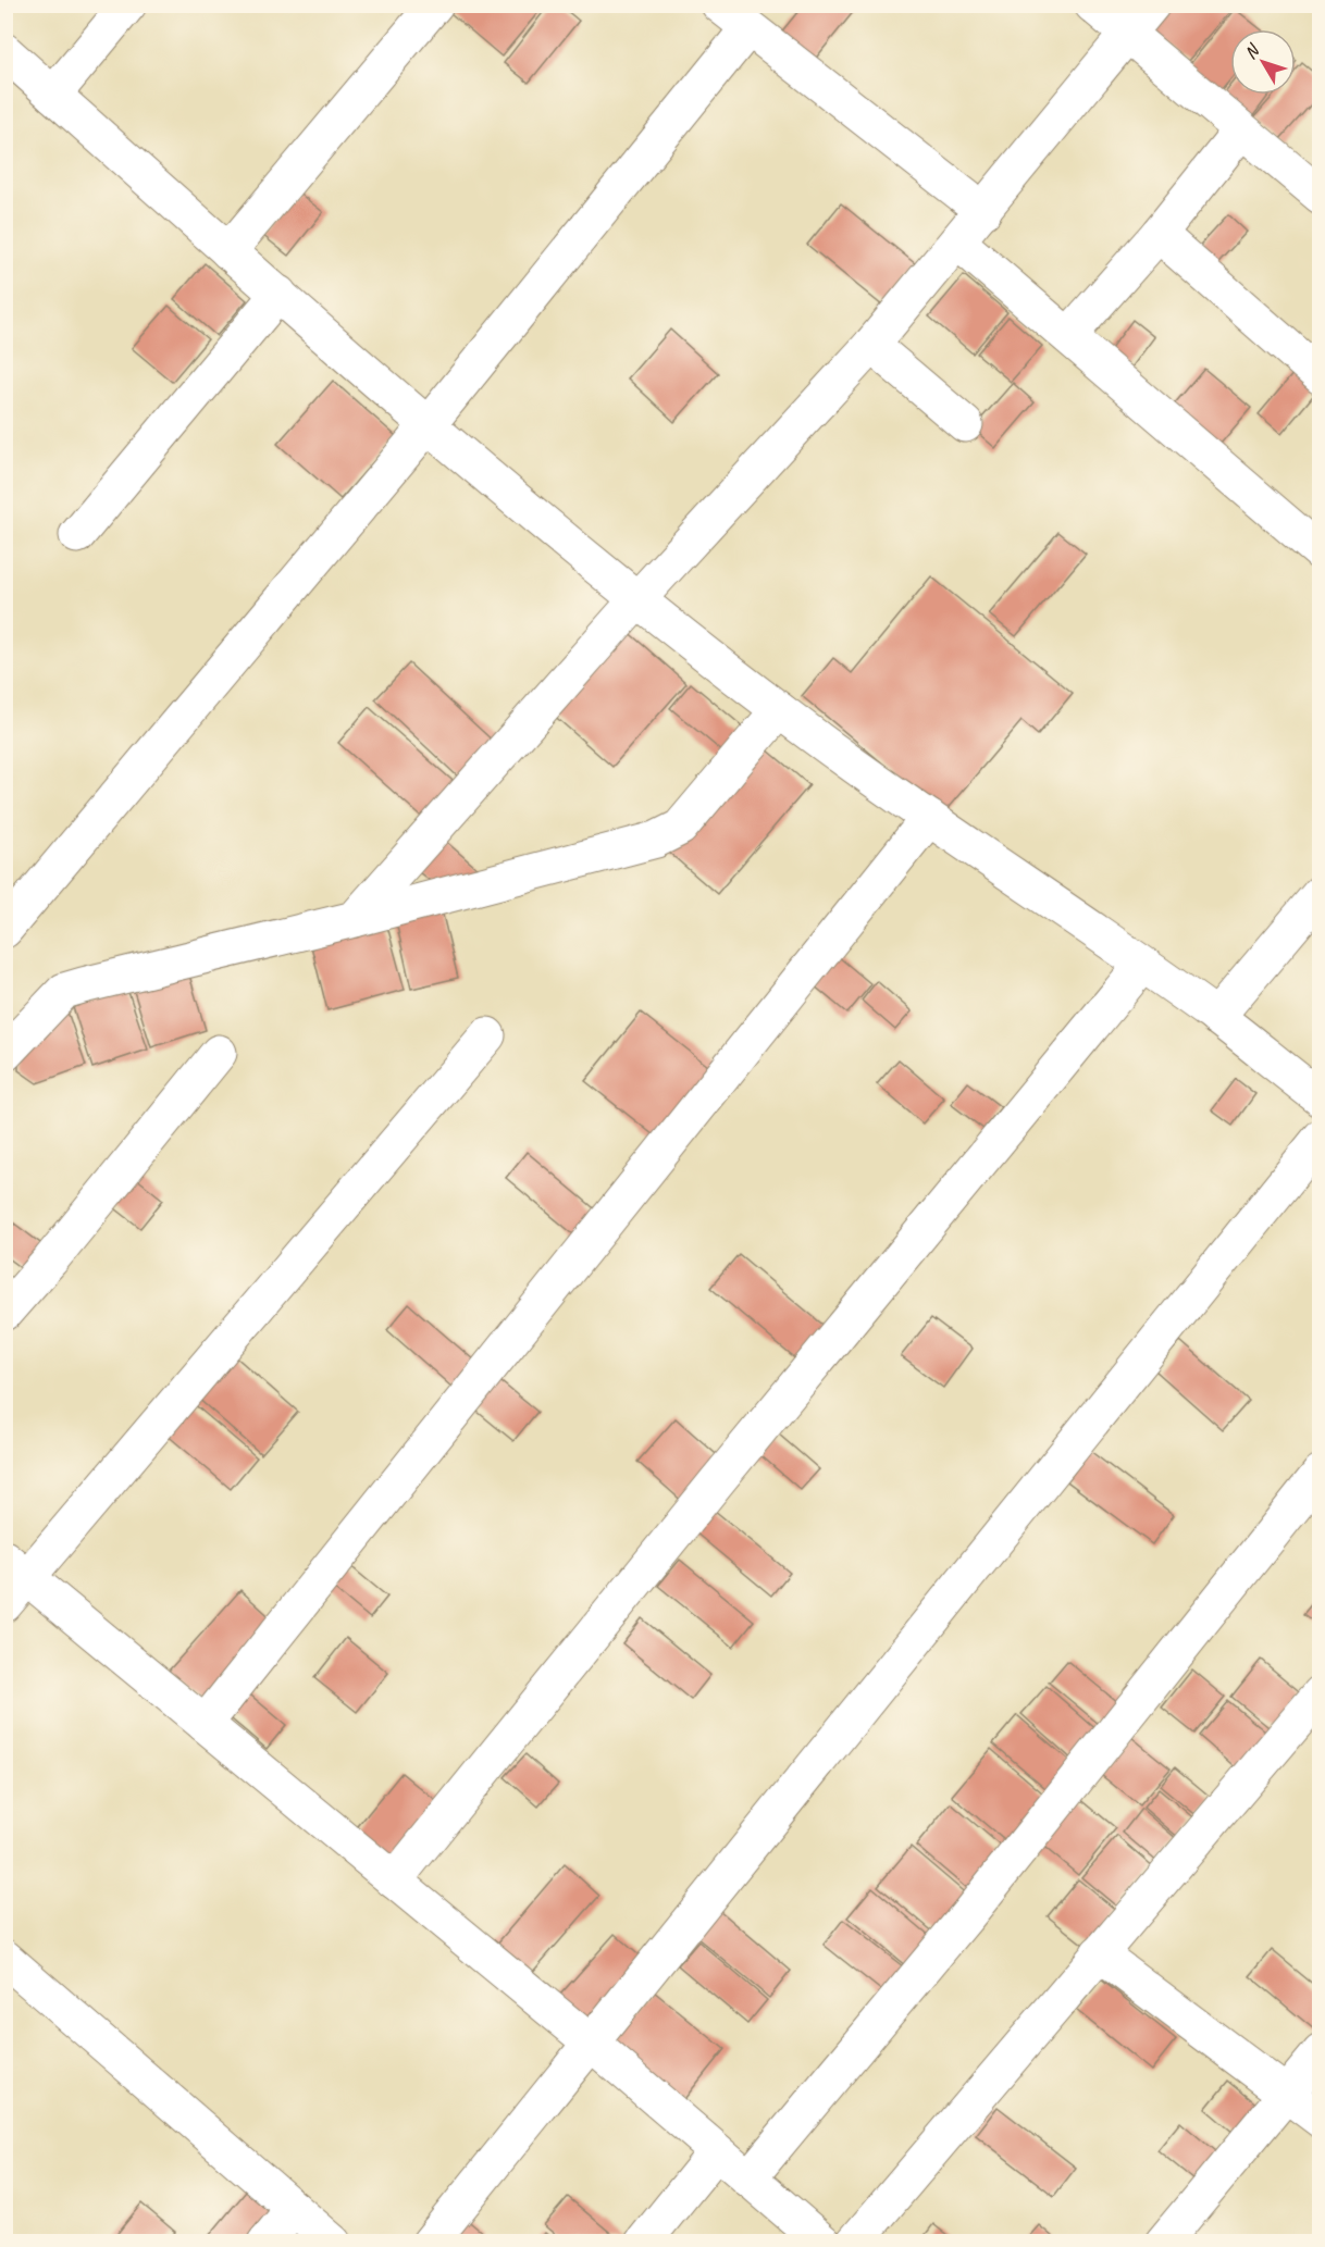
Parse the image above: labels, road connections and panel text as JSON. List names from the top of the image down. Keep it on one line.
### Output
{"north":"top left"}
